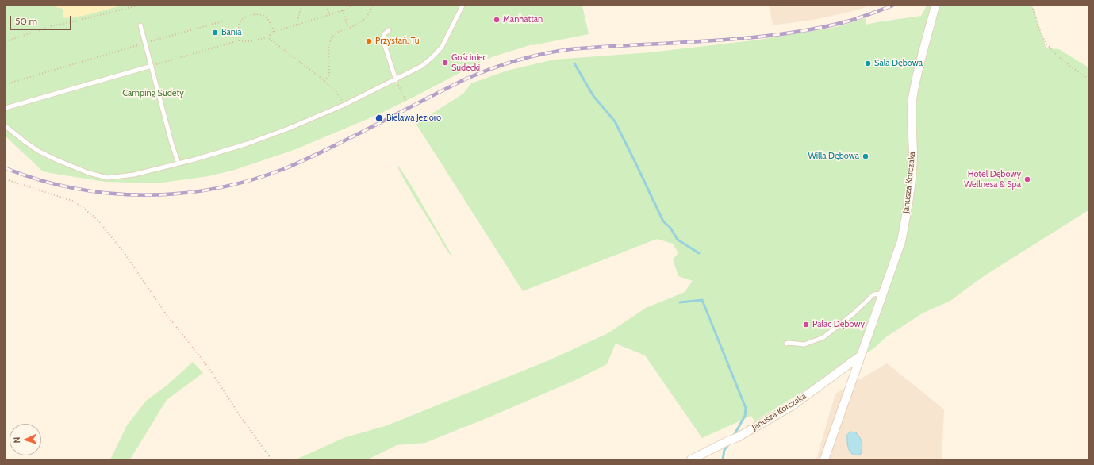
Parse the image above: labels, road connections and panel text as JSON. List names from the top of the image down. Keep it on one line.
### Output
{"streets":{"street":["Janusza Korczaka"]},"parks":["Camping Sudety"],"places":["Manhattan","Bania","Przystań. Tu","Gościniec Sudecki","Sala Dębowa","Bielawa Jezioro","Willa Dębowa","Hotel Dębowy Wellnesa & Spa","Pałac Dębowy"],"scale_bar":"50 m","north":"left"}
